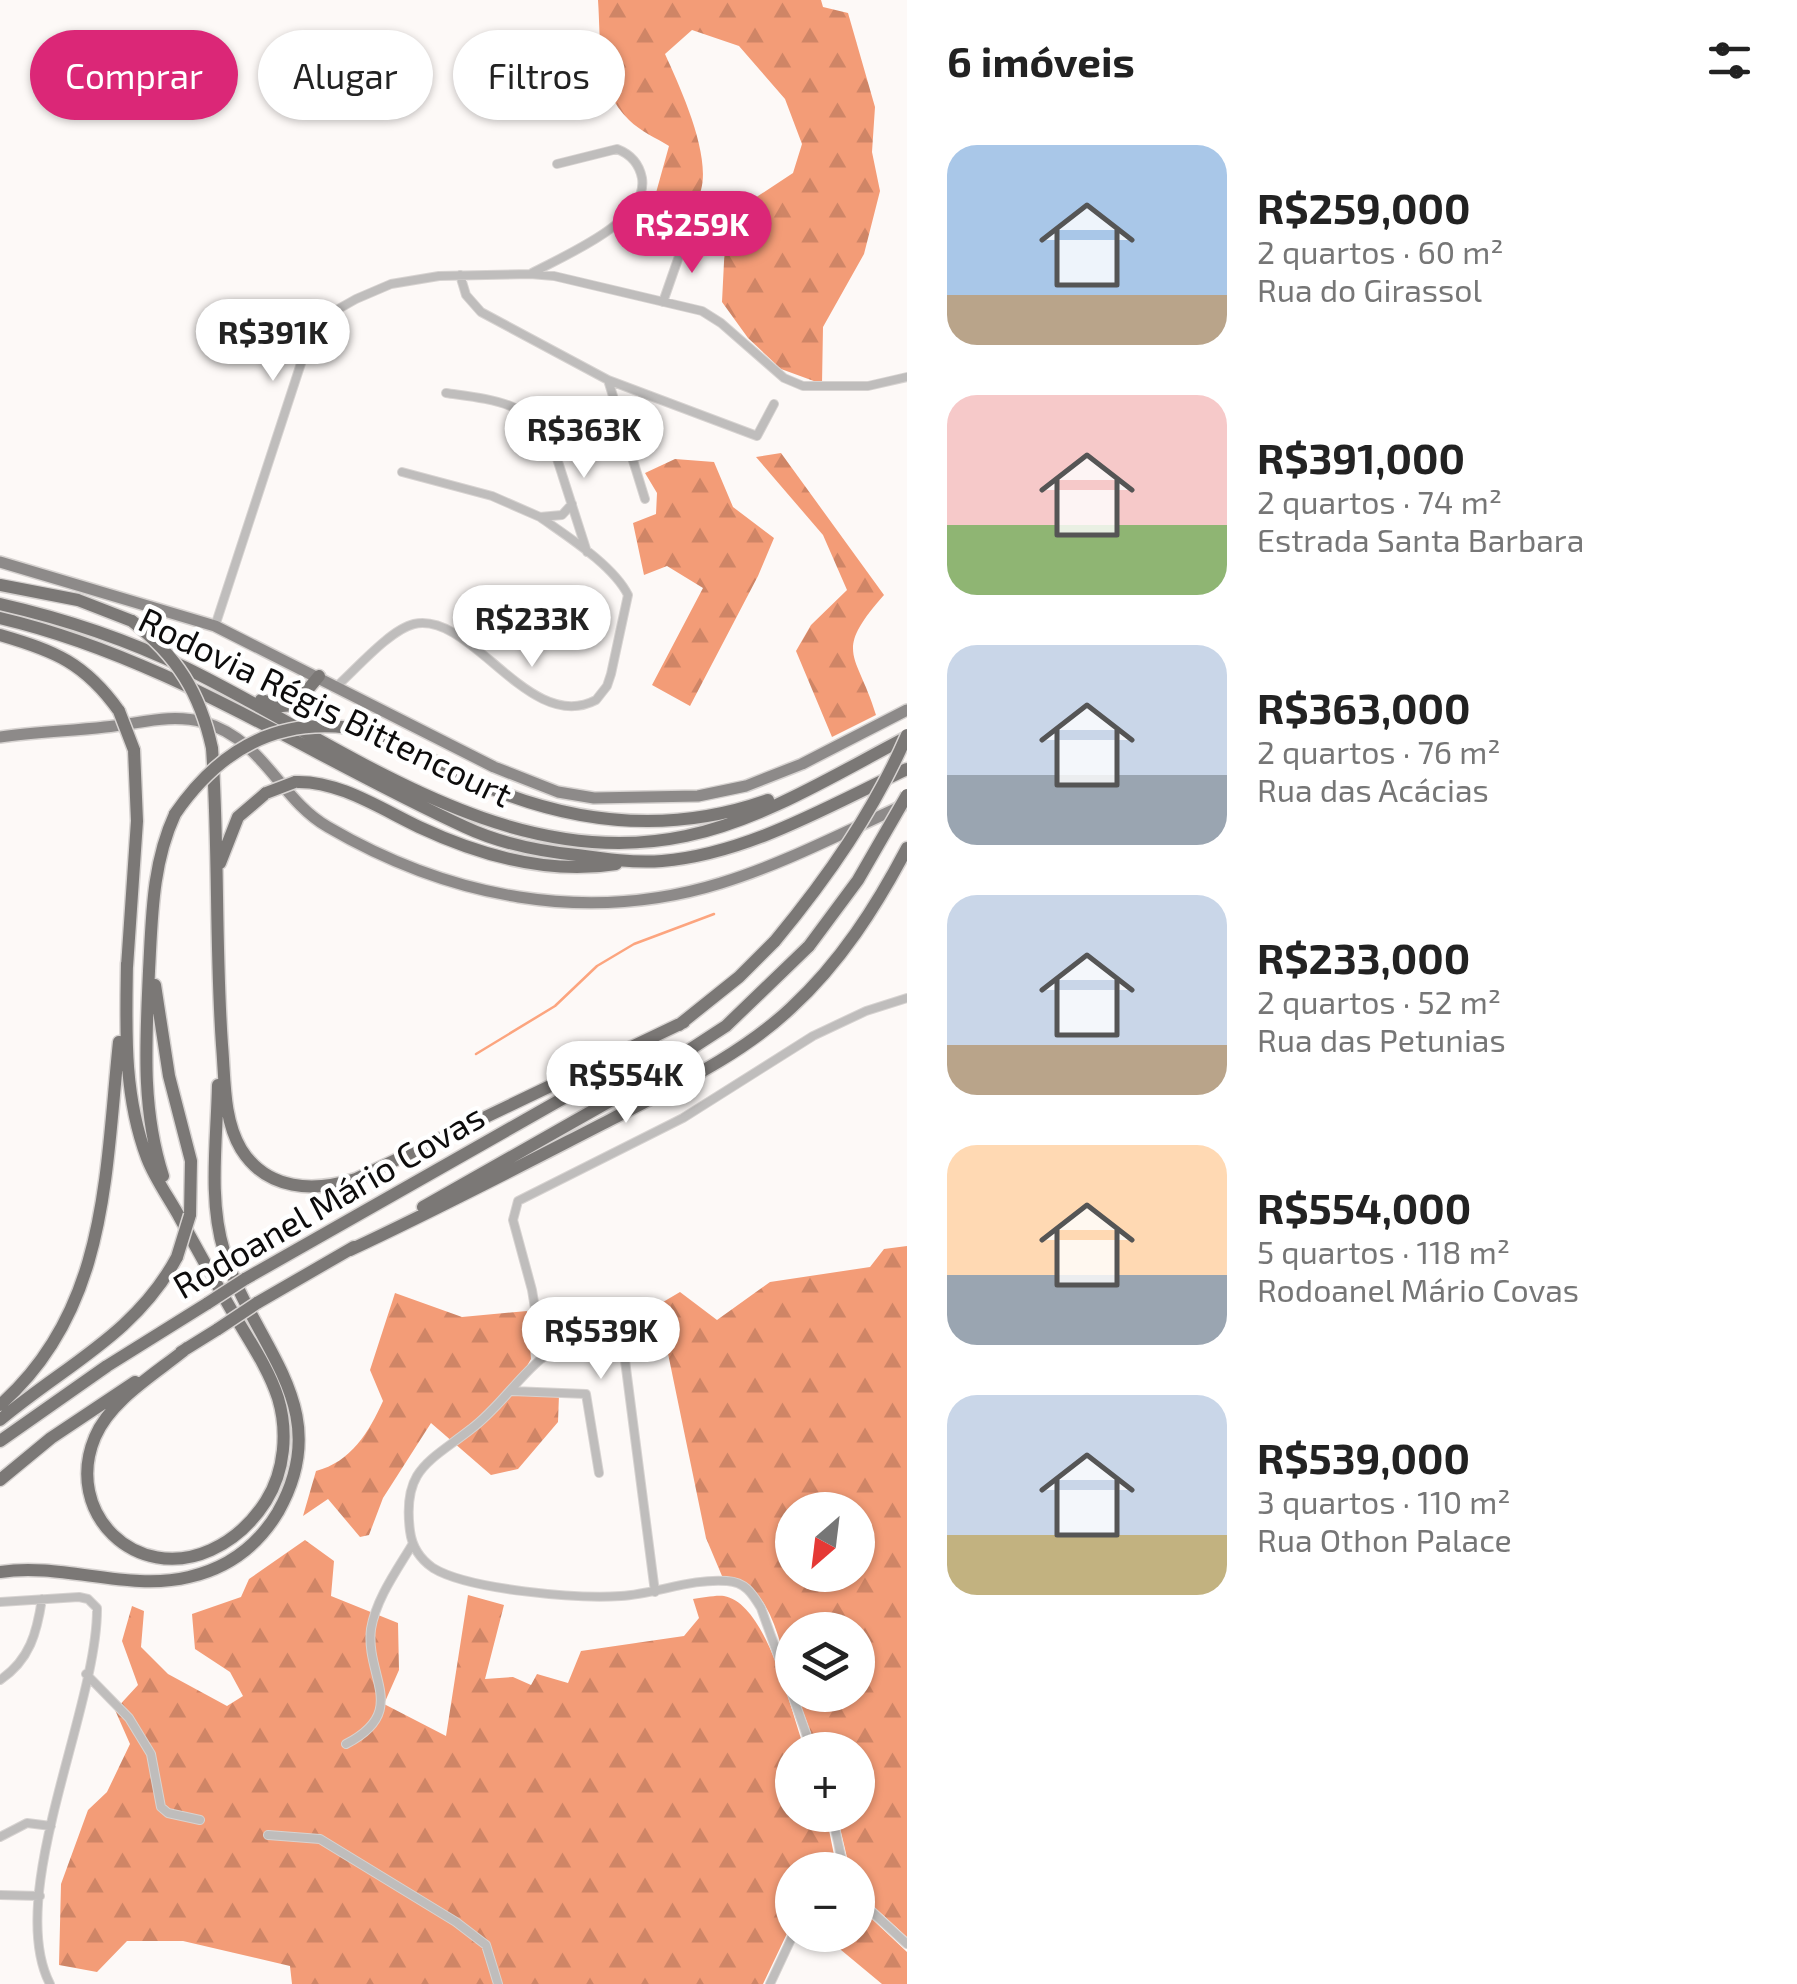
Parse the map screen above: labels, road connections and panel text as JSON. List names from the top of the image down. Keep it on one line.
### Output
{"streets":{"highway":["Rodovia Régis Bittencourt","Rodoanel Mário Covas"]},"crossings":[["Rodovia Régis Bittencourt","Rodoanel Mário Covas"]],"north":"bottom left","page":{"heading":"6 imóveis","chip":["Comprar","Alugar","Filtros"],"list":[{"name":"R$259,000","note":"2 quartos · 60 m² · Rua do Girassol"},{"name":"R$391,000","note":"2 quartos · 74 m² · Estrada Santa Barbara"},{"name":"R$363,000","note":"2 quartos · 76 m² · Rua das Acácias"},{"name":"R$233,000","note":"2 quartos · 52 m² · Rua das Petunias"},{"name":"R$554,000","note":"5 quartos · 118 m² · Rodoanel Mário Covas"},{"name":"R$539,000","note":"3 quartos · 110 m² · Rua Othon Palace"}],"price":["R$259K","R$391K","R$363K","R$233K","R$554K","R$539K"],"map_buttons":["+","−"]}}
